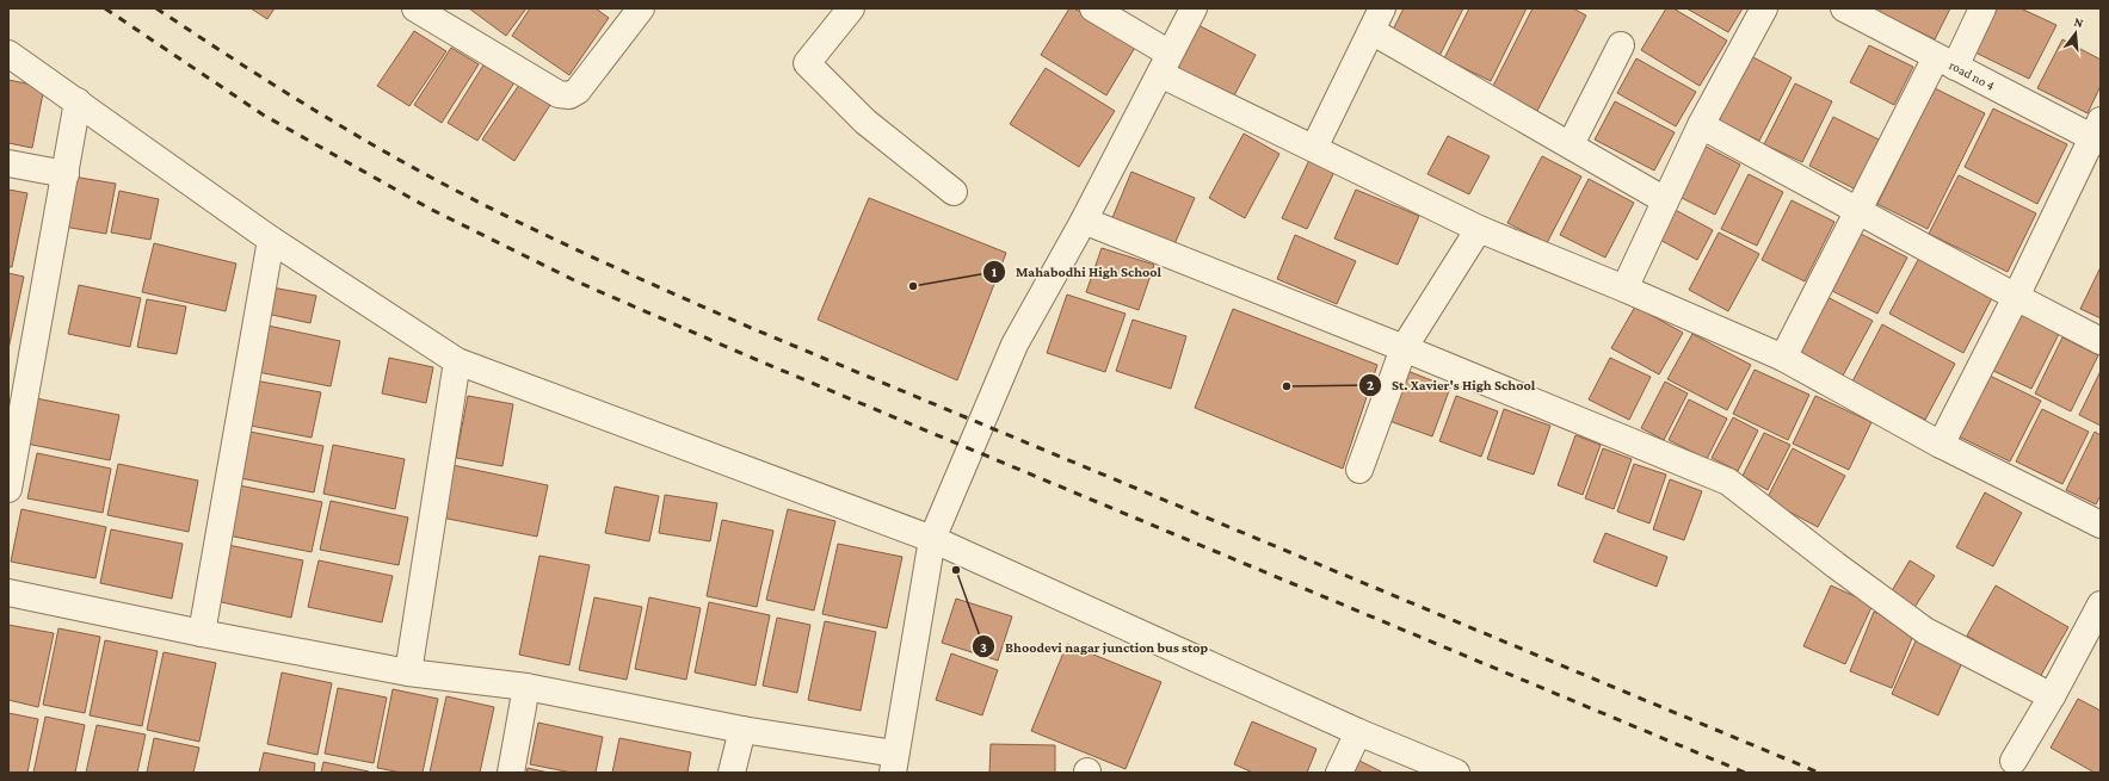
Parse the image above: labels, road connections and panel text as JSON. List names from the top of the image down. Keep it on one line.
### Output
{"streets":{"street":["road no 4"]},"places":["Mahabodhi High School","St. Xavier's High School","Bhoodevi nagar junction bus stop"],"north":"top"}
